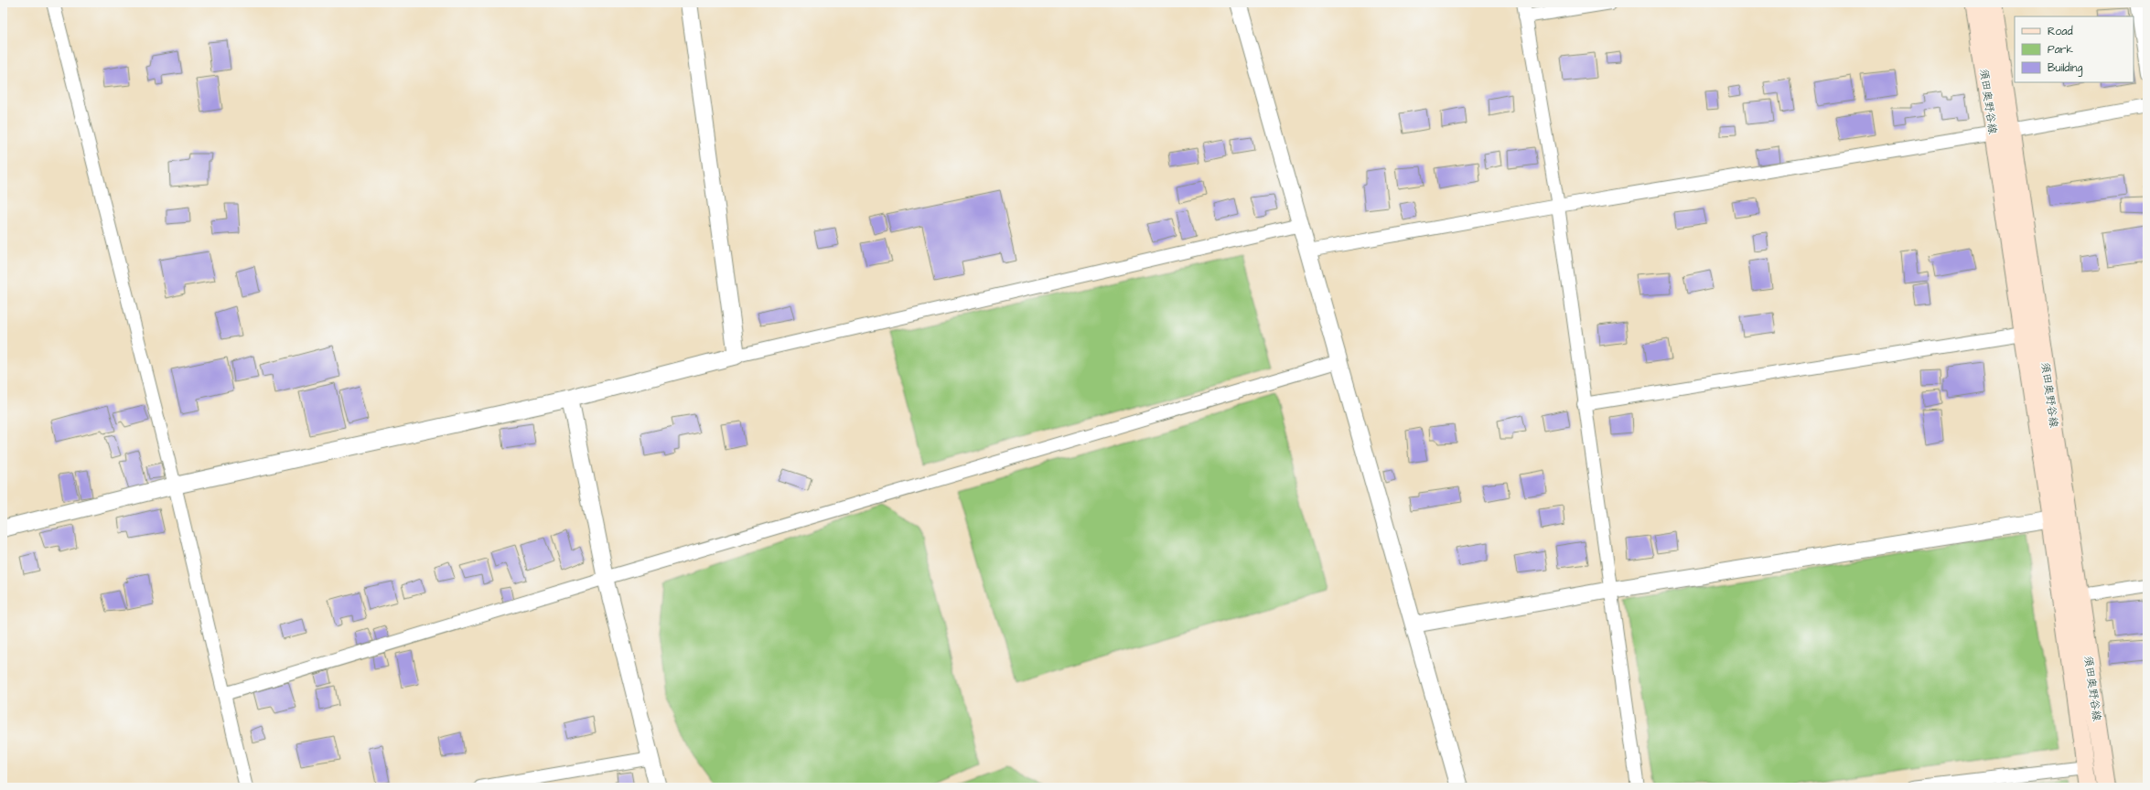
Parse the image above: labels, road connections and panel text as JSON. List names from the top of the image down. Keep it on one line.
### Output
{"streets":{"main road":["須田奥野谷線"]},"legend":["Road","Park","Building"]}
